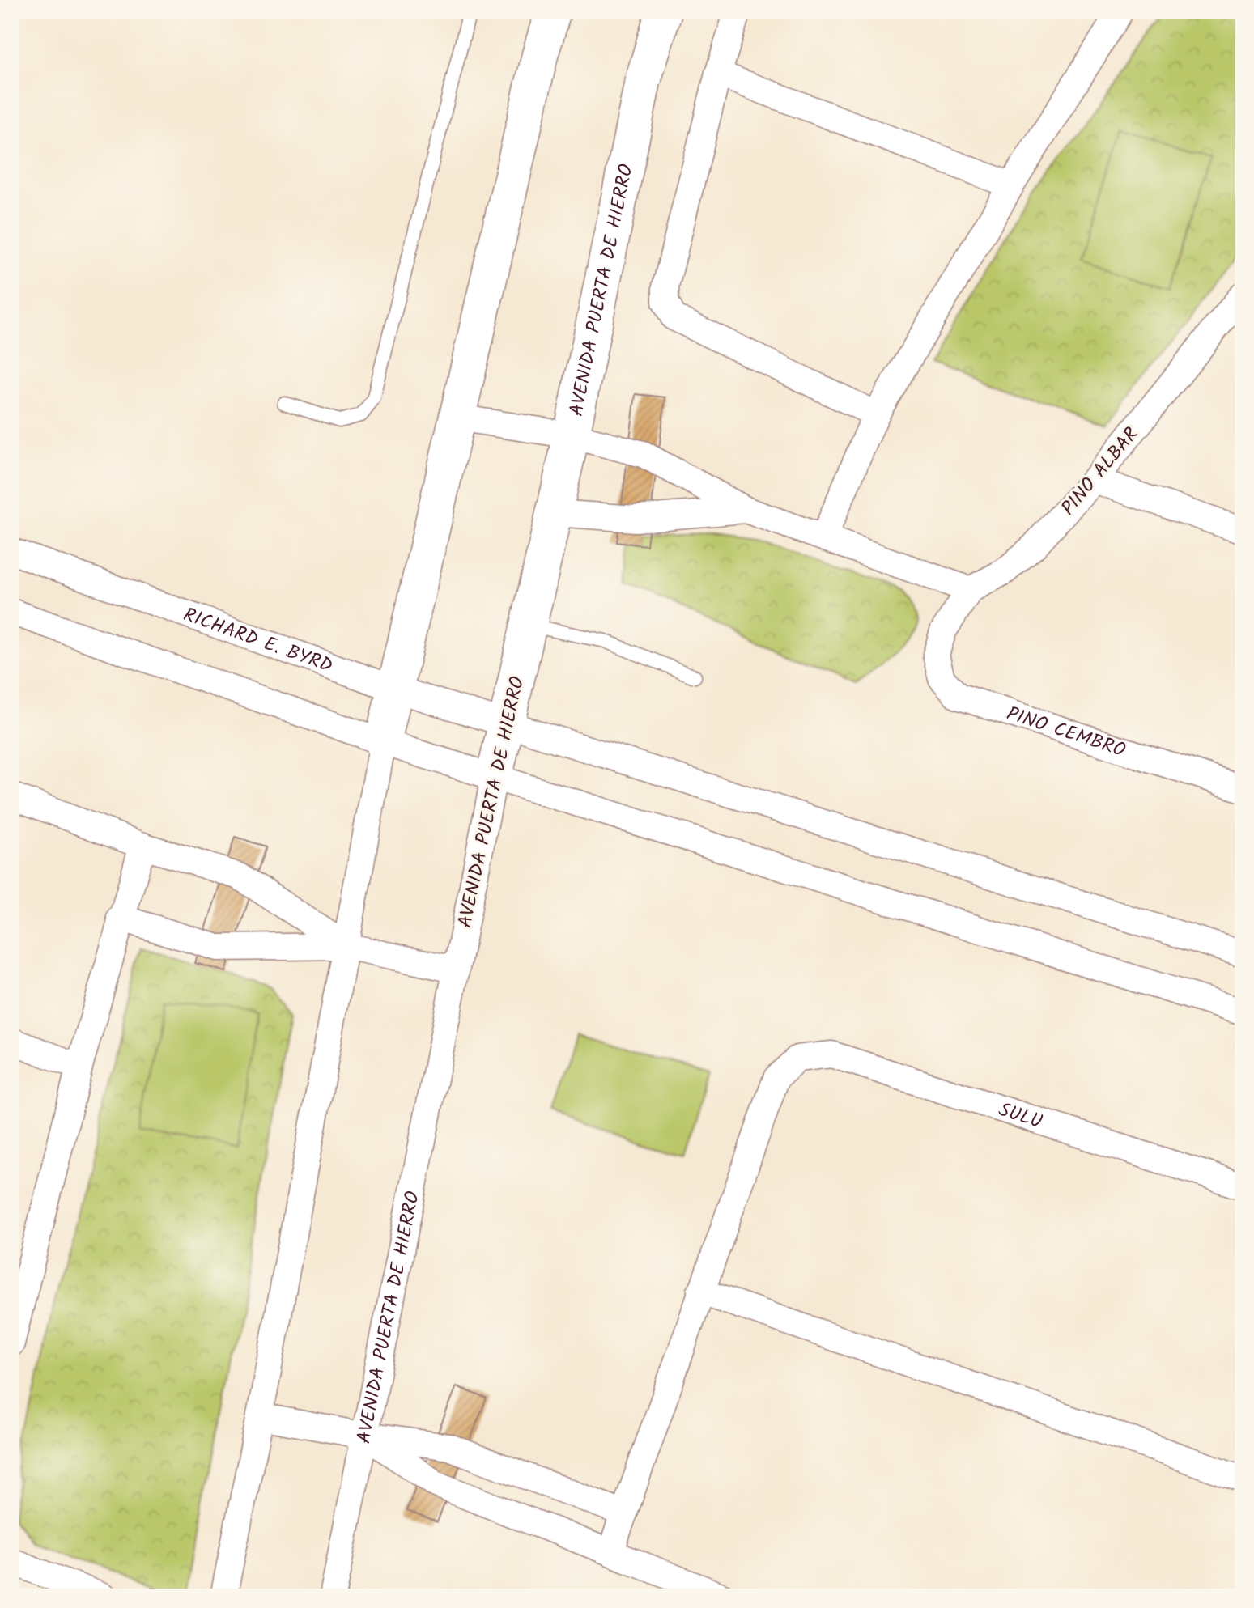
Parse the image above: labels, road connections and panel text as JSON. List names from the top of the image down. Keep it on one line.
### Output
{"streets":{"street":["AVENIDA PUERTA DE HIERRO","PINO ALBAR","RICHARD E. BYRD","PINO CEMBRO","SULU"]},"crossings":[["AVENIDA PUERTA DE HIERRO","RICHARD E. BYRD"],["PINO ALBAR","PINO CEMBRO"]]}
